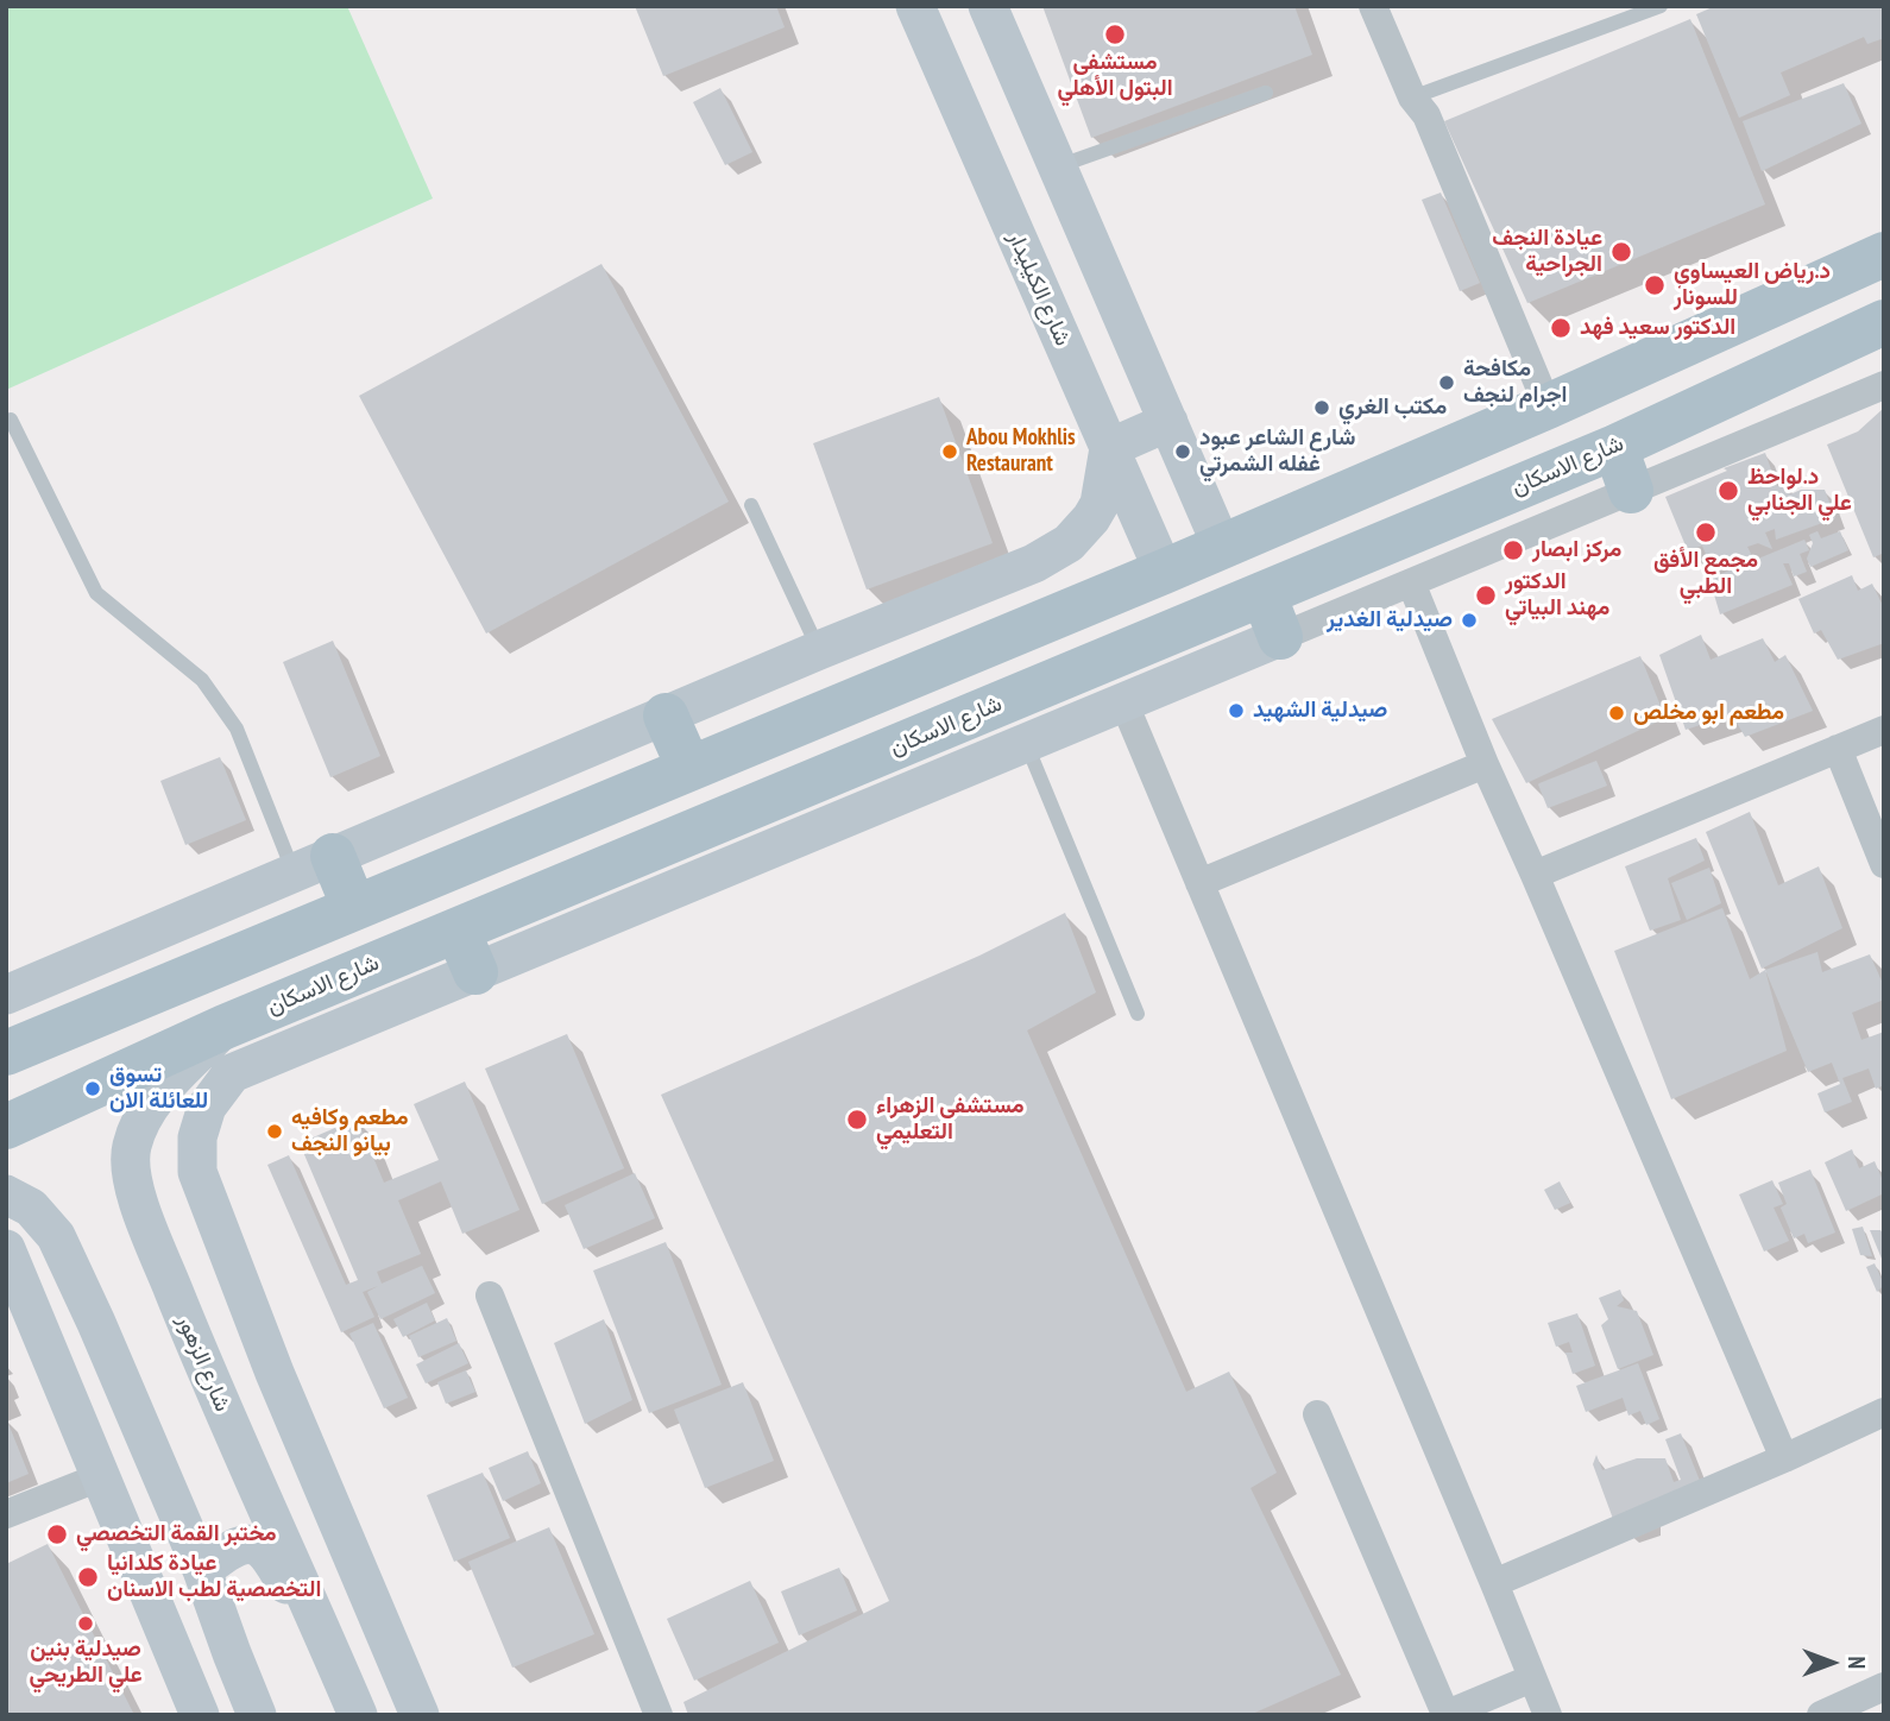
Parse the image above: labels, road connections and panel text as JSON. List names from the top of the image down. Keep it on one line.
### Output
{"streets":{"main road":["شارع الاسكان"],"street":["شارع الكيليدار","شارع الزهور"]},"crossings":[["شارع الاسكان","شارع الزهور"]],"places":["مستشفى البتول الأهلي","عيادة النجف الجراحية","د.رياض العيساوي للسونار","الدكتور سعيد فهد","مکافحة اجرام لنجف","مكتب الغري","Abou Mokhlis Restaurant","شارع الشاعر عبود غفله الشمرتي","د.لواحظ علي الجنابي","مجمع الأفق الطبي","مركز ابصار","الدكتور مهند البياتي","صيدلية الغدير","صيدلية الشهيد","مطعم ابو مخلص","تسوق للعائلة الان","مستشفى الزهراء التعليمي","مطعم وكافيه بيانو النجف","مختبر القمة التخصصي","عيادة كلدانيا التخصصية لطب الاسنان","صيدلية بنين علي الطريحي"],"north":"right"}
